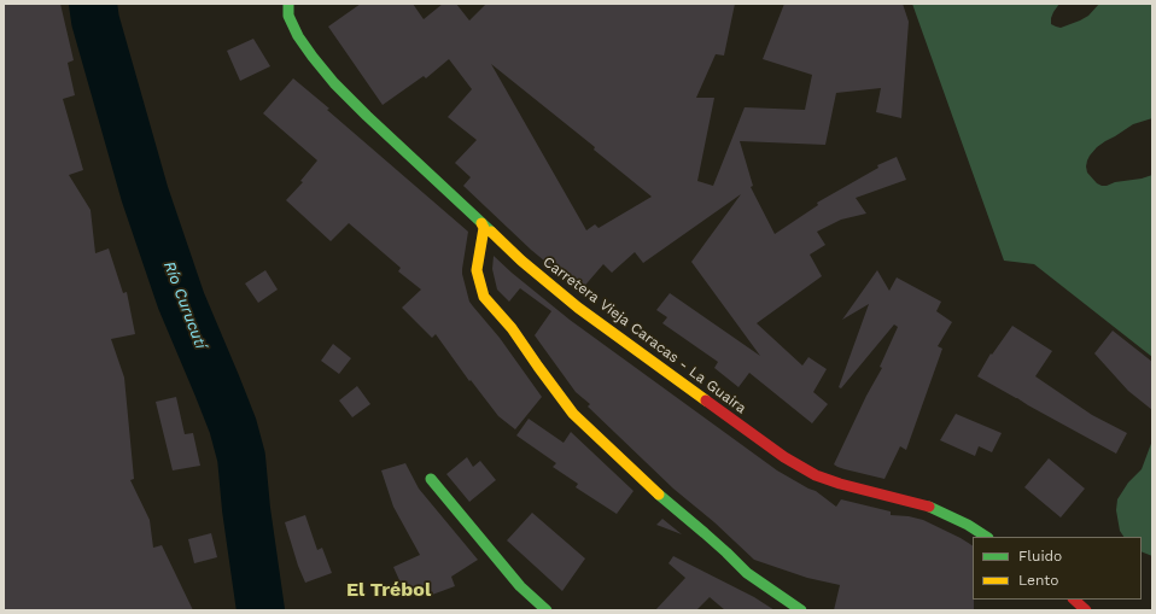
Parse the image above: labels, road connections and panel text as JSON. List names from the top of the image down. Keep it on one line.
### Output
{"streets":{"main road":["Carretera Vieja Caracas - La Guaira"]},"districts":["El Trébol"],"water":["Río Curucutí"],"legend":["Fluido","Lento"]}
